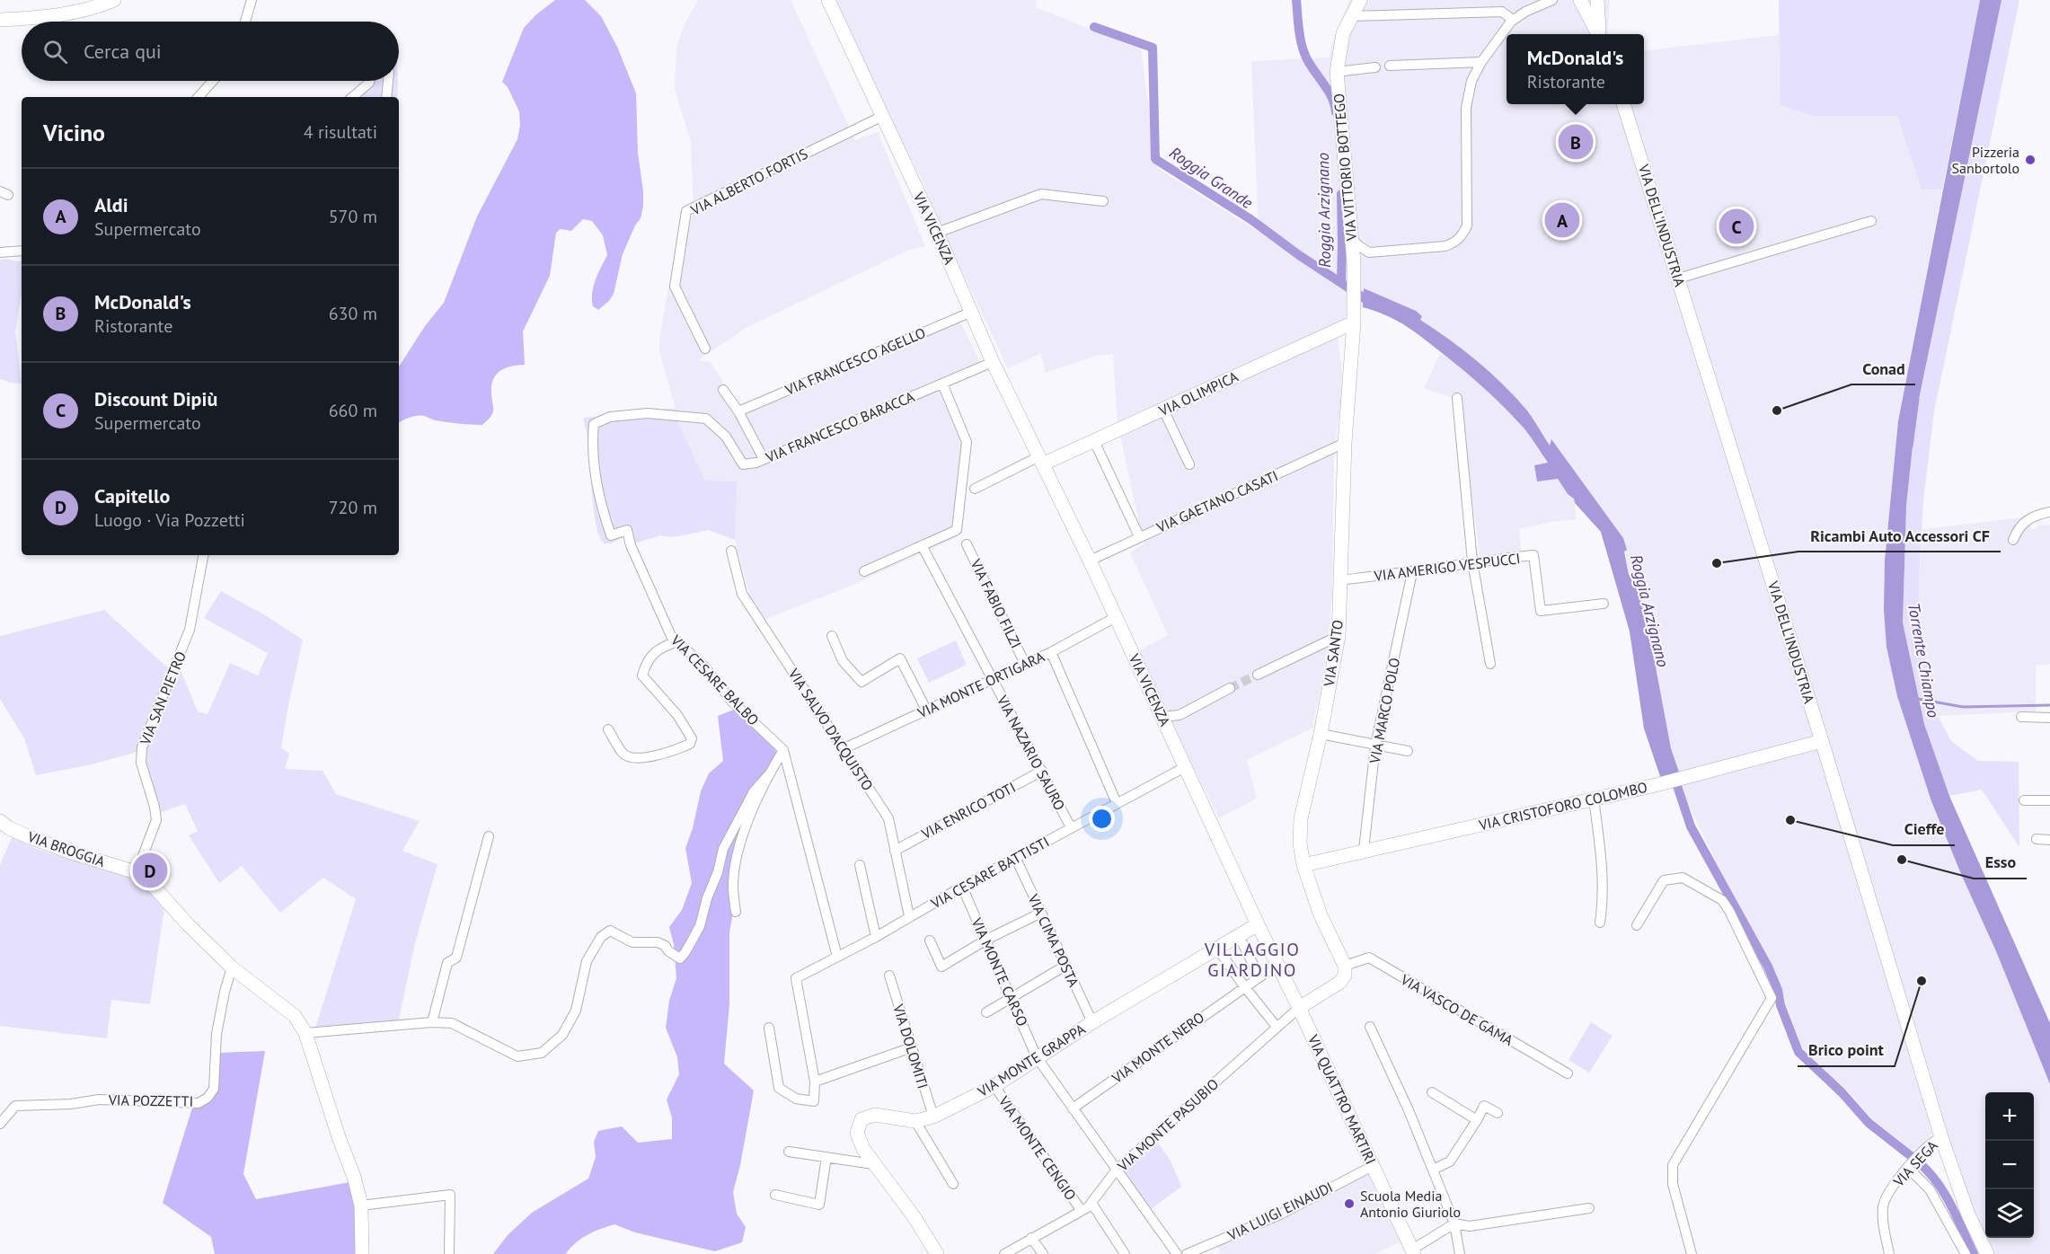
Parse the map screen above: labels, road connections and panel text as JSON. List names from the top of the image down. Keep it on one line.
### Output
{"streets":{"street":["VIA VITTORIO BOTTEGO","VIA ALBERTO FORTIS","VIA DELL'INDUSTRIA","VIA VICENZA","VIA FRANCESCO AGELLO","VIA OLIMPICA","VIA FRANCESCO BARACCA","VIA GAETANO CASATI","VIA AMERIGO VESPUCCI","VIA FABIO FILZI","VIA SANTO","VIA CESARE BALBO","VIA MONTE ORTIGARA","VIA SAN PIETRO","VIA MARCO POLO","VIA SALVO D'ACQUISTO","VIA NAZARIO SAURO","VIA CRISTOFORO COLOMBO","VIA ENRICO TOTI","VIA BROGGIA","VIA CESARE BATTISTI","VIA CIMA POSTA","VIA MONTE CARSO","VIA VASCO DE GAMA","VIA DOLOMITI","VIA MONTE NERO","VIA MONTE GRAPPA","VIA QUATTRO MARTIRI","VIA POZZETTI","VIA MONTE PASUBIO","VIA MONTE CENGIO","VIA SEGA","VIA LUIGI EINAUDI"]},"crossings":[["VIA VITTORIO BOTTEGO","VIA SANTO"],["VIA ALBERTO FORTIS","VIA VICENZA"],["VIA DELL'INDUSTRIA","VIA CRISTOFORO COLOMBO"],["VIA DELL'INDUSTRIA","VIA SEGA"],["VIA VICENZA","VIA FRANCESCO AGELLO"],["VIA VICENZA","VIA OLIMPICA"],["VIA VICENZA","VIA FRANCESCO BARACCA"],["VIA VICENZA","VIA GAETANO CASATI"],["VIA VICENZA","VIA MONTE ORTIGARA"],["VIA VICENZA","VIA CESARE BATTISTI"],["VIA VICENZA","VIA MONTE NERO"],["VIA VICENZA","VIA MONTE GRAPPA"],["VIA VICENZA","VIA QUATTRO MARTIRI"],["VIA OLIMPICA","VIA SANTO"],["VIA FRANCESCO BARACCA","VIA CESARE BALBO"],["VIA GAETANO CASATI","VIA SANTO"],["VIA AMERIGO VESPUCCI","VIA SANTO"],["VIA AMERIGO VESPUCCI","VIA MARCO POLO"],["VIA FABIO FILZI","VIA MONTE ORTIGARA"],["VIA SANTO","VIA CRISTOFORO COLOMBO"],["VIA SANTO","VIA VASCO DE GAMA"],["VIA MONTE ORTIGARA","VIA SALVO D'ACQUISTO"],["VIA MONTE ORTIGARA","VIA NAZARIO SAURO"],["VIA SAN PIETRO","VIA BROGGIA"],["VIA MARCO POLO","VIA CRISTOFORO COLOMBO"],["VIA SALVO D'ACQUISTO","VIA ENRICO TOTI"],["VIA SALVO D'ACQUISTO","VIA CESARE BATTISTI"],["VIA NAZARIO SAURO","VIA ENRICO TOTI"],["VIA NAZARIO SAURO","VIA CESARE BATTISTI"],["VIA CESARE BATTISTI","VIA CIMA POSTA"],["VIA CESARE BATTISTI","VIA MONTE CARSO"],["VIA CIMA POSTA","VIA MONTE GRAPPA"],["VIA MONTE CARSO","VIA MONTE NERO"],["VIA MONTE CARSO","VIA MONTE GRAPPA"],["VIA MONTE CARSO","VIA MONTE PASUBIO"],["VIA DOLOMITI","VIA MONTE GRAPPA"],["VIA MONTE NERO","VIA QUATTRO MARTIRI"],["VIA MONTE GRAPPA","VIA MONTE CENGIO"],["VIA QUATTRO MARTIRI","VIA MONTE PASUBIO"],["VIA QUATTRO MARTIRI","VIA LUIGI EINAUDI"],["VIA MONTE PASUBIO","VIA MONTE CENGIO"]],"districts":["VILLAGGIO GIARDINO"],"water":["Roggia Grande","Roggia Arzignano","Torrente Chiampo"],"places":["Pizzeria Sanbortolo","Conad","Ricambi Auto Accessori CF","Cieffe","Esso","Brico point","Scuola Media Antonio Giuriolo"],"page":{"search":"Cerca qui","popup":["McDonald's","Ristorante"],"heading":["Vicino","4 risultati"],"pins":["B","A","C","D"],"list":[{"mark":"A","name":"Aldi","note":"Supermercato","value":"570 m"},{"mark":"B","name":"McDonald's","note":"Ristorante","value":"630 m"},{"mark":"C","name":"Discount Dipiù","note":"Supermercato","value":"660 m"},{"mark":"D","name":"Capitello","note":"Luogo · Via Pozzetti","value":"720 m"}],"map_buttons":["+","−"]}}
